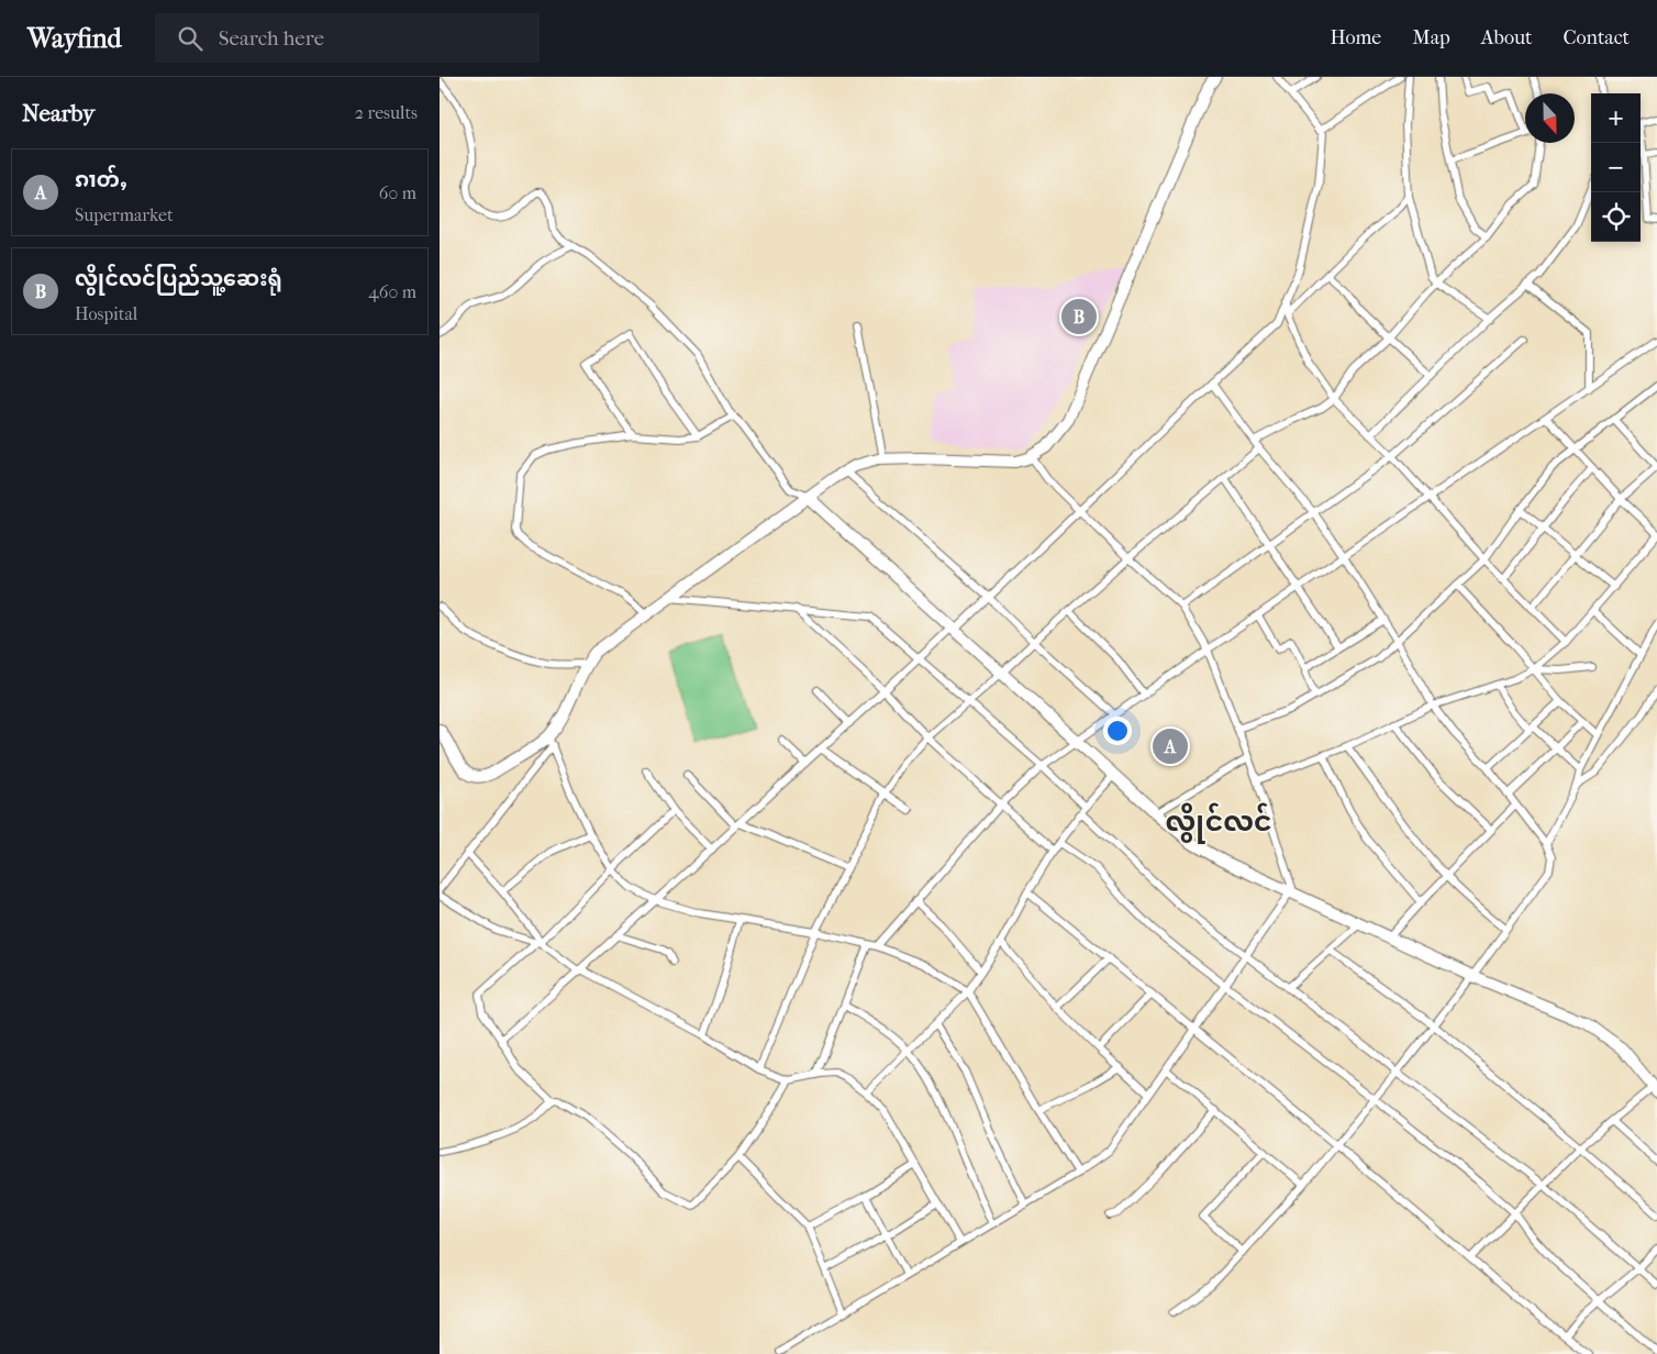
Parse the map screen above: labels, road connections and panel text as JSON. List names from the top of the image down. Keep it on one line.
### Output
{"districts":["လွိုင်လင်"],"north":"bottom","page":{"header":"Wayfind","search":"Search here","nav":["Home","Map","About","Contact"],"heading":["Nearby","2 results"],"map_buttons":["+","−"],"list":[{"mark":"A","name":"ၵၢတ်ႇ","note":"Supermarket","value":"60 m"},{"mark":"B","name":"လွိုင်လင်ပြည်သူ့ဆေးရုံ","note":"Hospital","value":"460 m"}],"pins":["B","A"]}}
